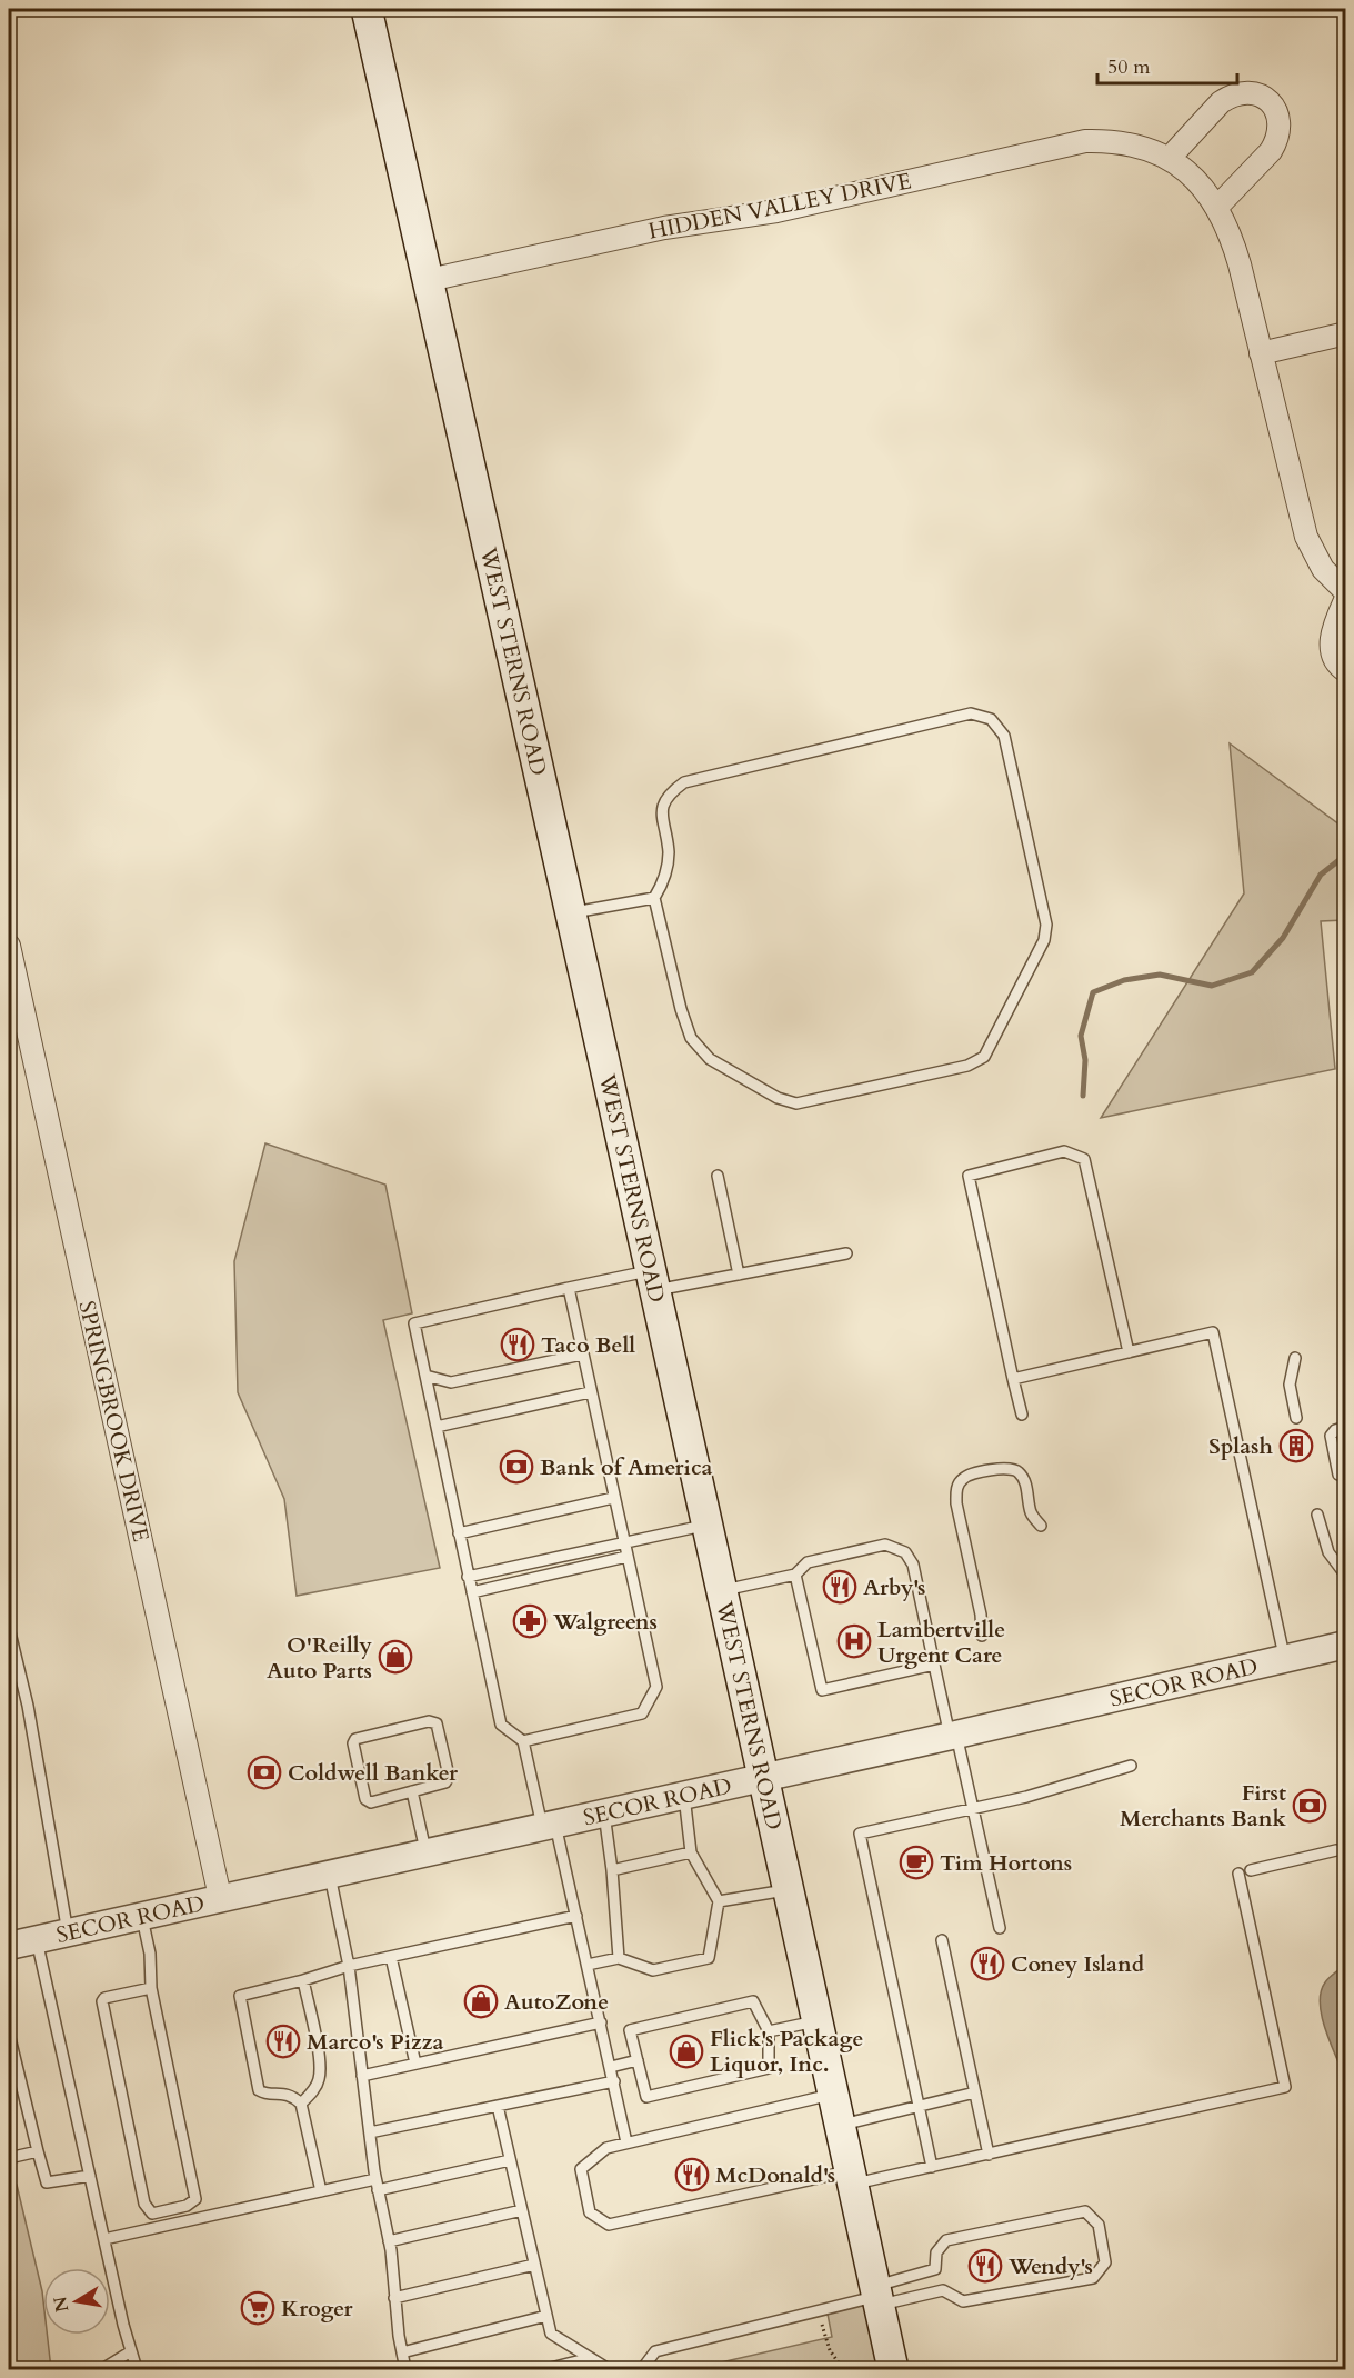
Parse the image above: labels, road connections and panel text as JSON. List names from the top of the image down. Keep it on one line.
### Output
{"streets":{"main road":["WEST STERNS ROAD"],"street":["HIDDEN VALLEY DRIVE","SPRINGBROOK DRIVE","SECOR ROAD"]},"crossings":[["HIDDEN VALLEY DRIVE","WEST STERNS ROAD"],["WEST STERNS ROAD","SECOR ROAD"],["SPRINGBROOK DRIVE","SECOR ROAD"]],"places":{"restaurant":["Taco Bell","Arby's","Coney Island","Marco's Pizza","McDonald's","Wendy's"],"building":["Splash"],"bank":["Bank of America","Coldwell Banker","First Merchants Bank"],"pharmacy":["Walgreens"],"hospital":["Lambertville Urgent Care"],"shop":["O'Reilly Auto Parts","AutoZone","Flick's Package Liquor, Inc."],"cafe":["Tim Hortons"],"supermarket":["Kroger"]},"scale_bar":"50 m","north":"left"}
